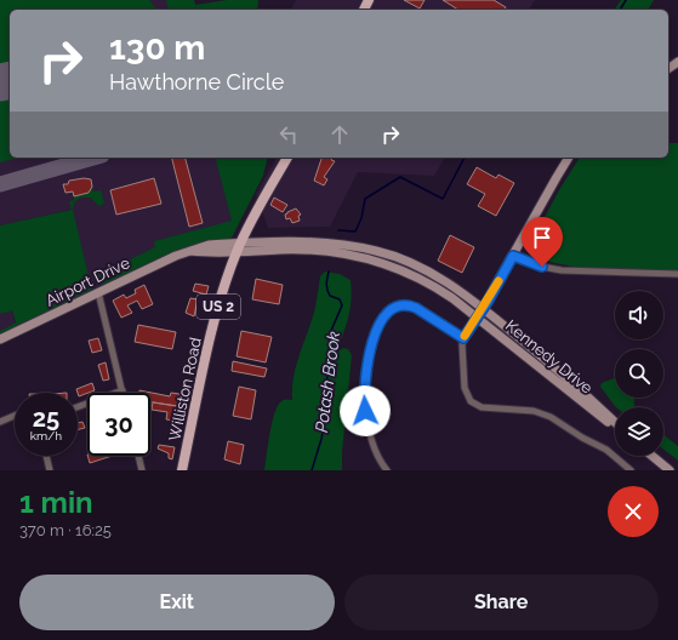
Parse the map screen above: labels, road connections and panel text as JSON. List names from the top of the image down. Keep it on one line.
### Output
{"streets":{"main road":["Airport Drive","US 2","Kennedy Drive","Williston Road"]},"crossings":[["Airport Drive","Kennedy Drive"],["Airport Drive","Williston Road"],["Kennedy Drive","Williston Road"]],"water":["Potash Brook"],"page":{"turn":["130 m","Hawthorne Circle"],"speed":"25 km/h","limit":"30","heading":["1 min","370 m · 16:25"],"buttons":["Exit","Share"]}}
